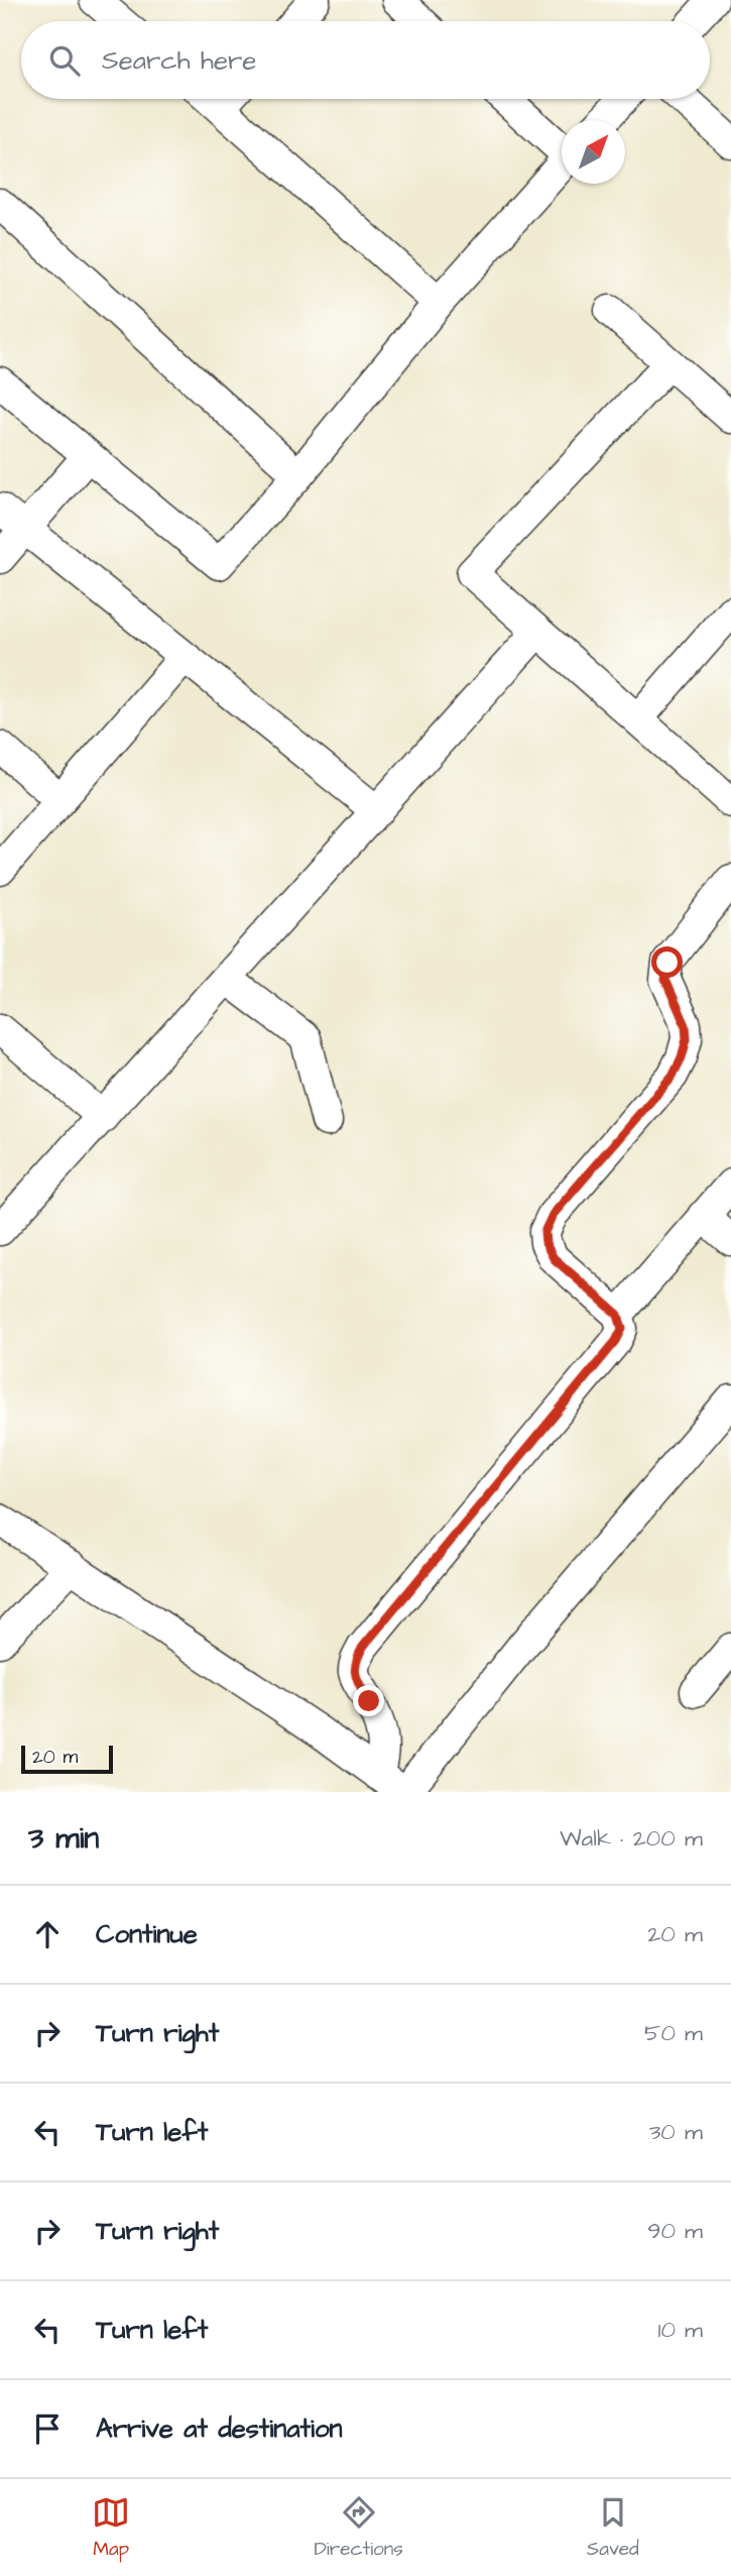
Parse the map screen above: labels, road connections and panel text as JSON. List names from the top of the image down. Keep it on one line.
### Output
{"scale_bar":"20 m","north":"top right","page":{"search":"Search here","scale":"20 m","heading":["3 min","Walk · 200 m"],"list":[["Continue","20 m"],["Turn right","50 m"],["Turn left","30 m"],["Turn right","90 m"],["Turn left","10 m"],"Arrive at destination"],"nav":["Map","Directions","Saved"]}}
